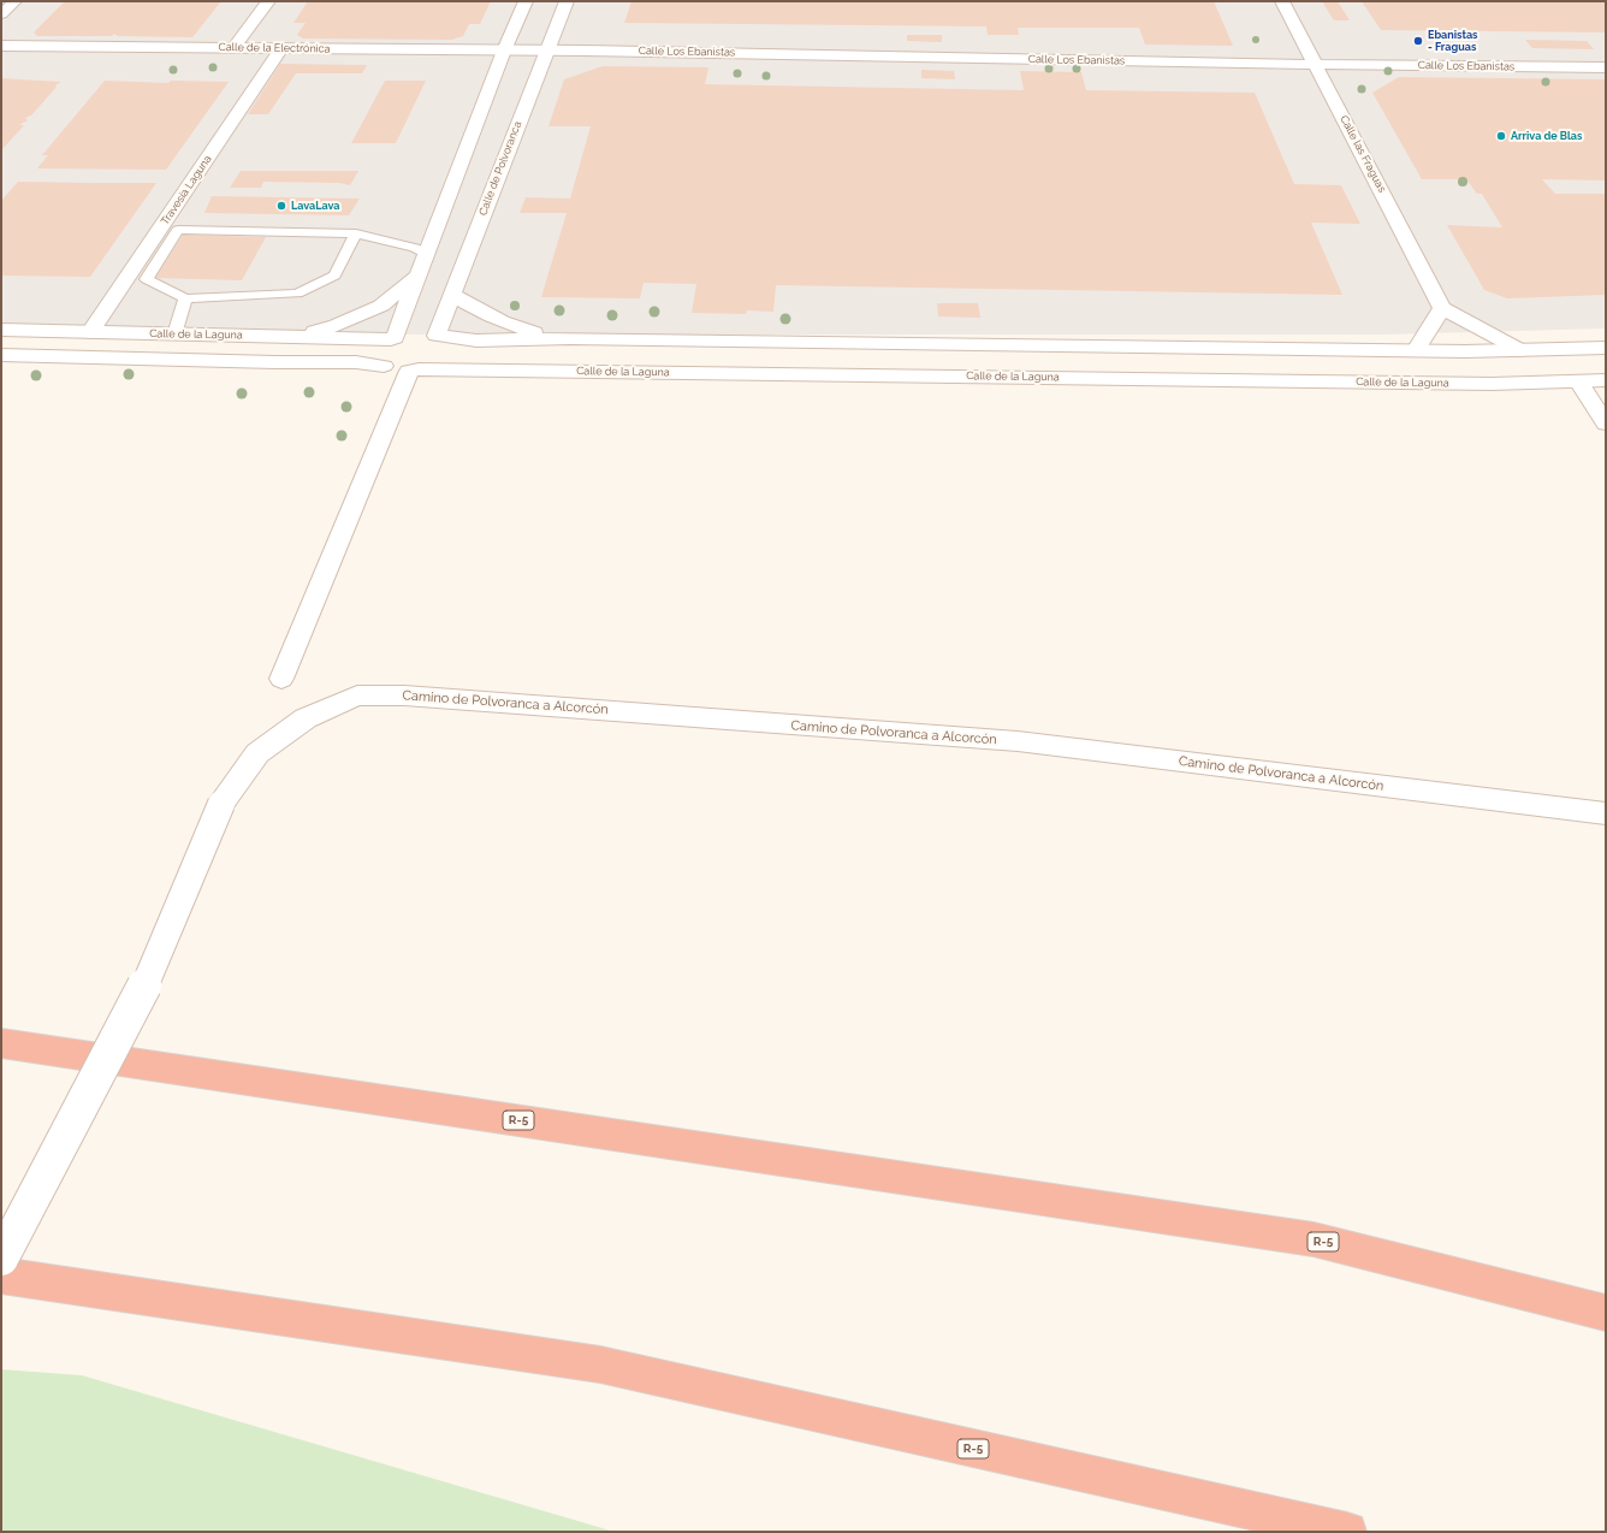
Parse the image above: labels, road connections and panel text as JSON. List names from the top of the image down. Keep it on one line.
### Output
{"streets":{"highway":["R-5"],"street":["Calle de la Electrónica","Calle Los Ebanistas","Calle las Fraguas","Calle de Polvoranca","Travesía Laguna","Calle de la Laguna","Camino de Polvoranca a Alcorcón"]},"crossings":[["Calle de la Electrónica","Calle Los Ebanistas"],["Calle de la Electrónica","Calle de Polvoranca"],["Calle de la Electrónica","Travesía Laguna"],["Calle Los Ebanistas","Calle las Fraguas"],["Calle Los Ebanistas","Calle de Polvoranca"],["Calle de Polvoranca","Calle de la Laguna"],["Travesía Laguna","Calle de la Laguna"]],"places":["Ebanistas - Fraguas","Arriva de Blas","LavaLava"]}
